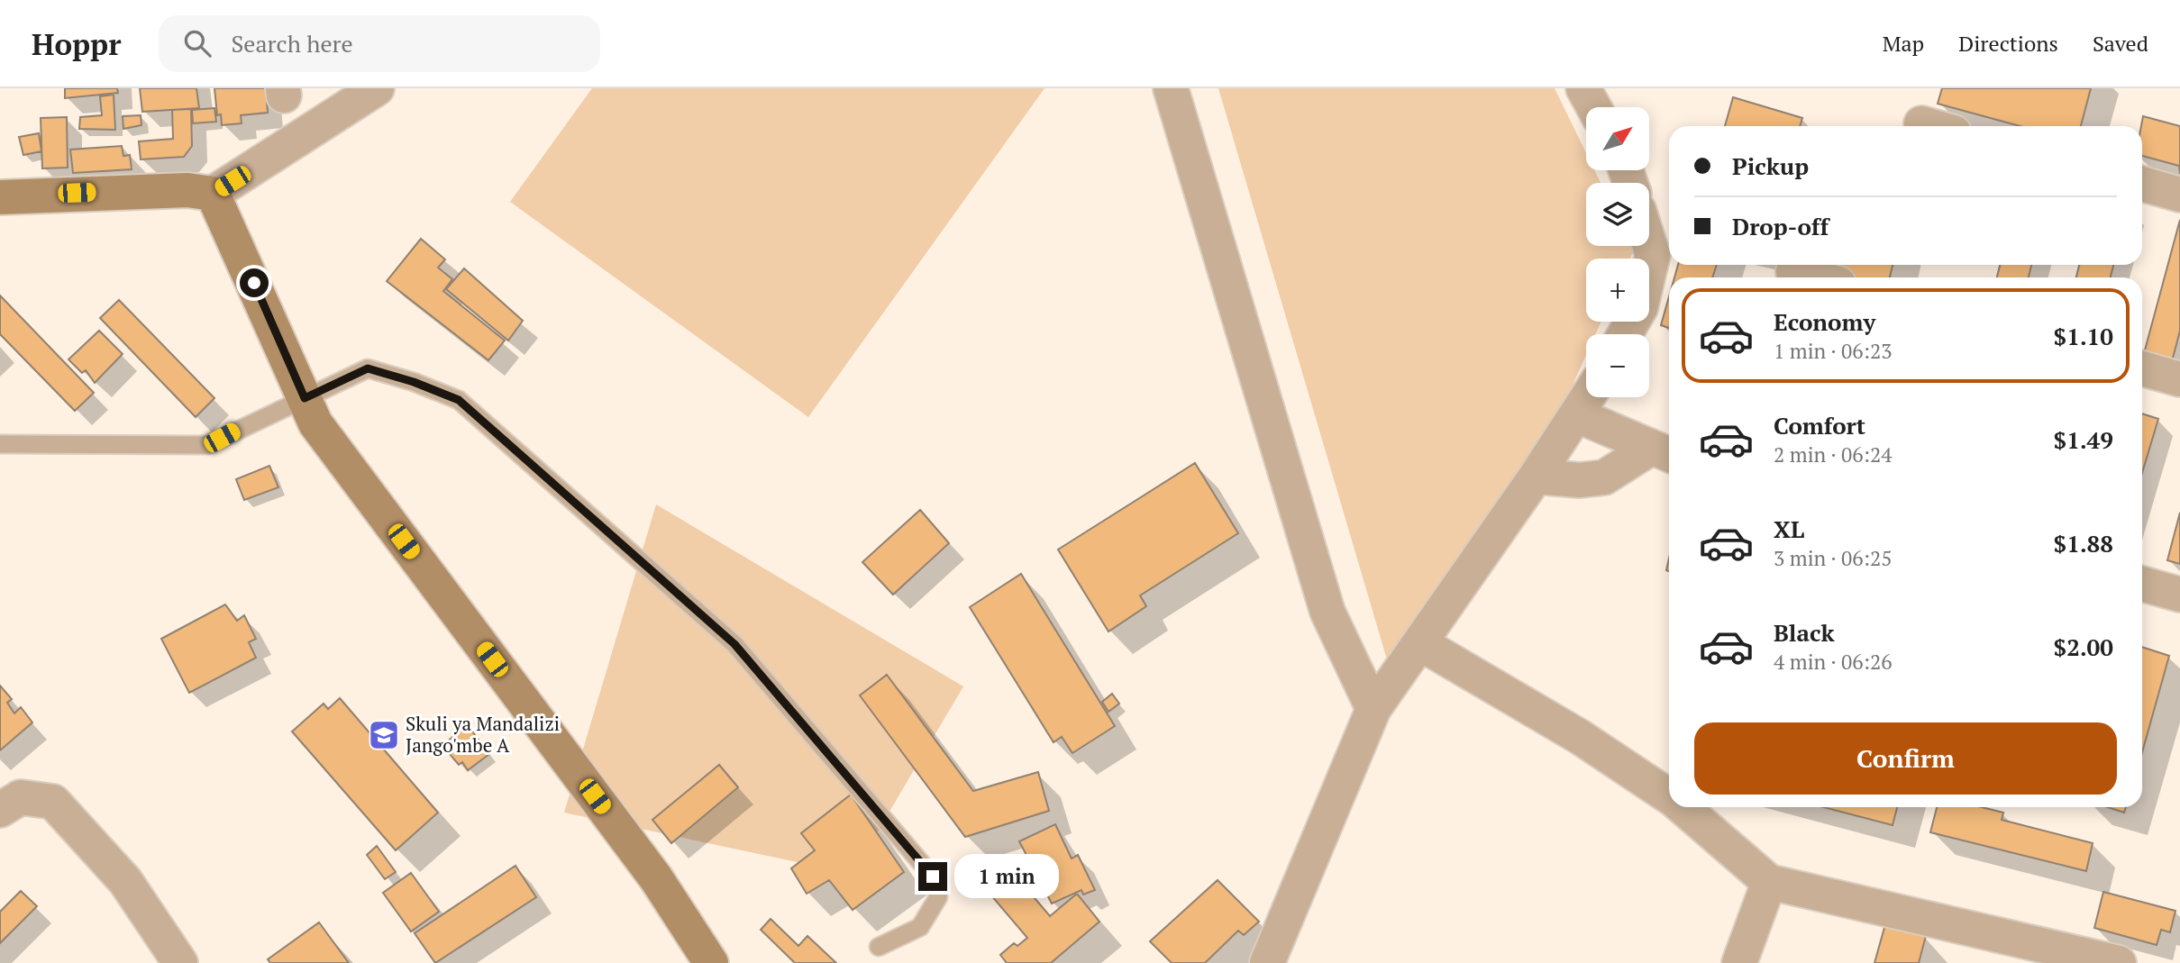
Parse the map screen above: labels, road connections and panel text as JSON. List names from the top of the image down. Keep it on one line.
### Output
{"places":{"school or university":["Skuli ya Mandalizi Jango'mbe A"]},"north":"top right","page":{"header":"Hoppr","search":"Search here","nav":["Map","Directions","Saved"],"map_buttons":["+","−"],"banner":["Pickup","Drop-off"],"list":[{"name":"Economy","note":"1 min · 06:23","value":"$1.10"},{"name":"Comfort","note":"2 min · 06:24","value":"$1.49"},{"name":"XL","note":"3 min · 06:25","value":"$1.88"},{"name":"Black","note":"4 min · 06:26","value":"$2.00"}],"buttons":"Confirm","bubble":"1 min"}}
